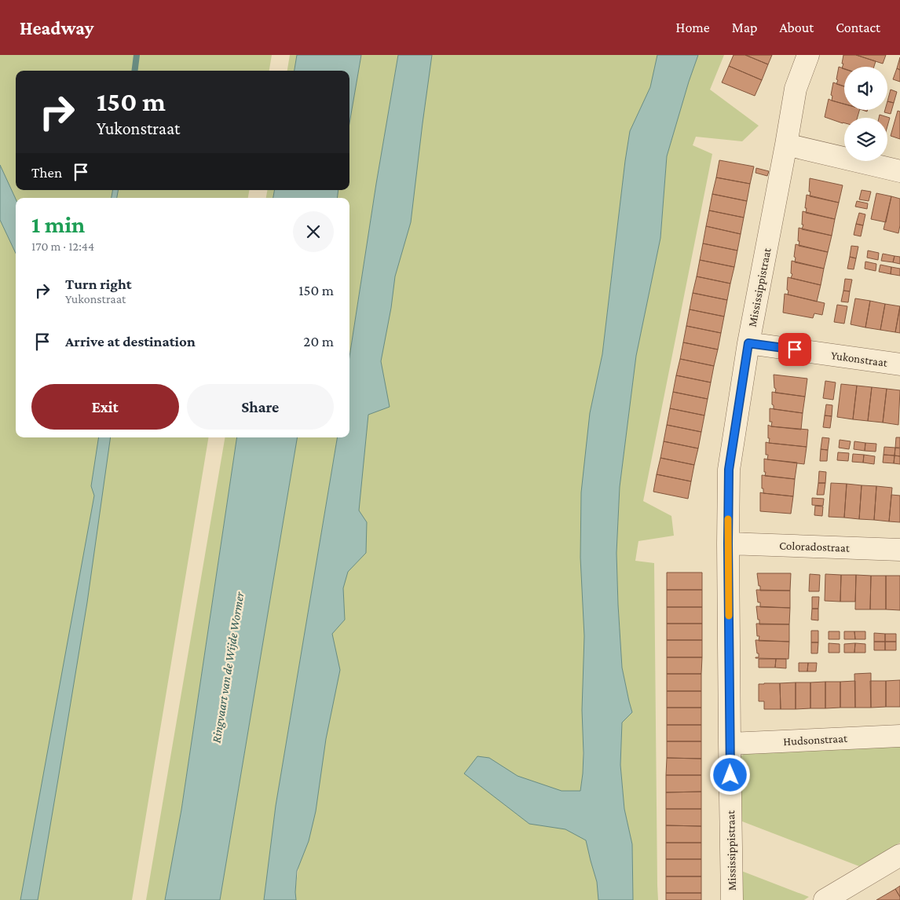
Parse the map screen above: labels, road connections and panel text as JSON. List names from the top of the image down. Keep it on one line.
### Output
{"streets":{"street":["Mississippistraat","Yukonstraat","Coloradostraat","Hudsonstraat"]},"crossings":[["Mississippistraat","Yukonstraat"],["Mississippistraat","Coloradostraat"],["Mississippistraat","Hudsonstraat"]],"water":["Ringvaart van de Wijde Wormer"],"page":{"header":"Headway","nav":["Home","Map","About","Contact"],"turn":["150 m","Yukonstraat"],"then":"Then","heading":["1 min","170 m · 12:44"],"list":[{"name":"Turn right","note":"Yukonstraat","value":"150 m"},{"name":"Arrive at destination","value":"20 m"}],"buttons":["Exit","Share"]}}
